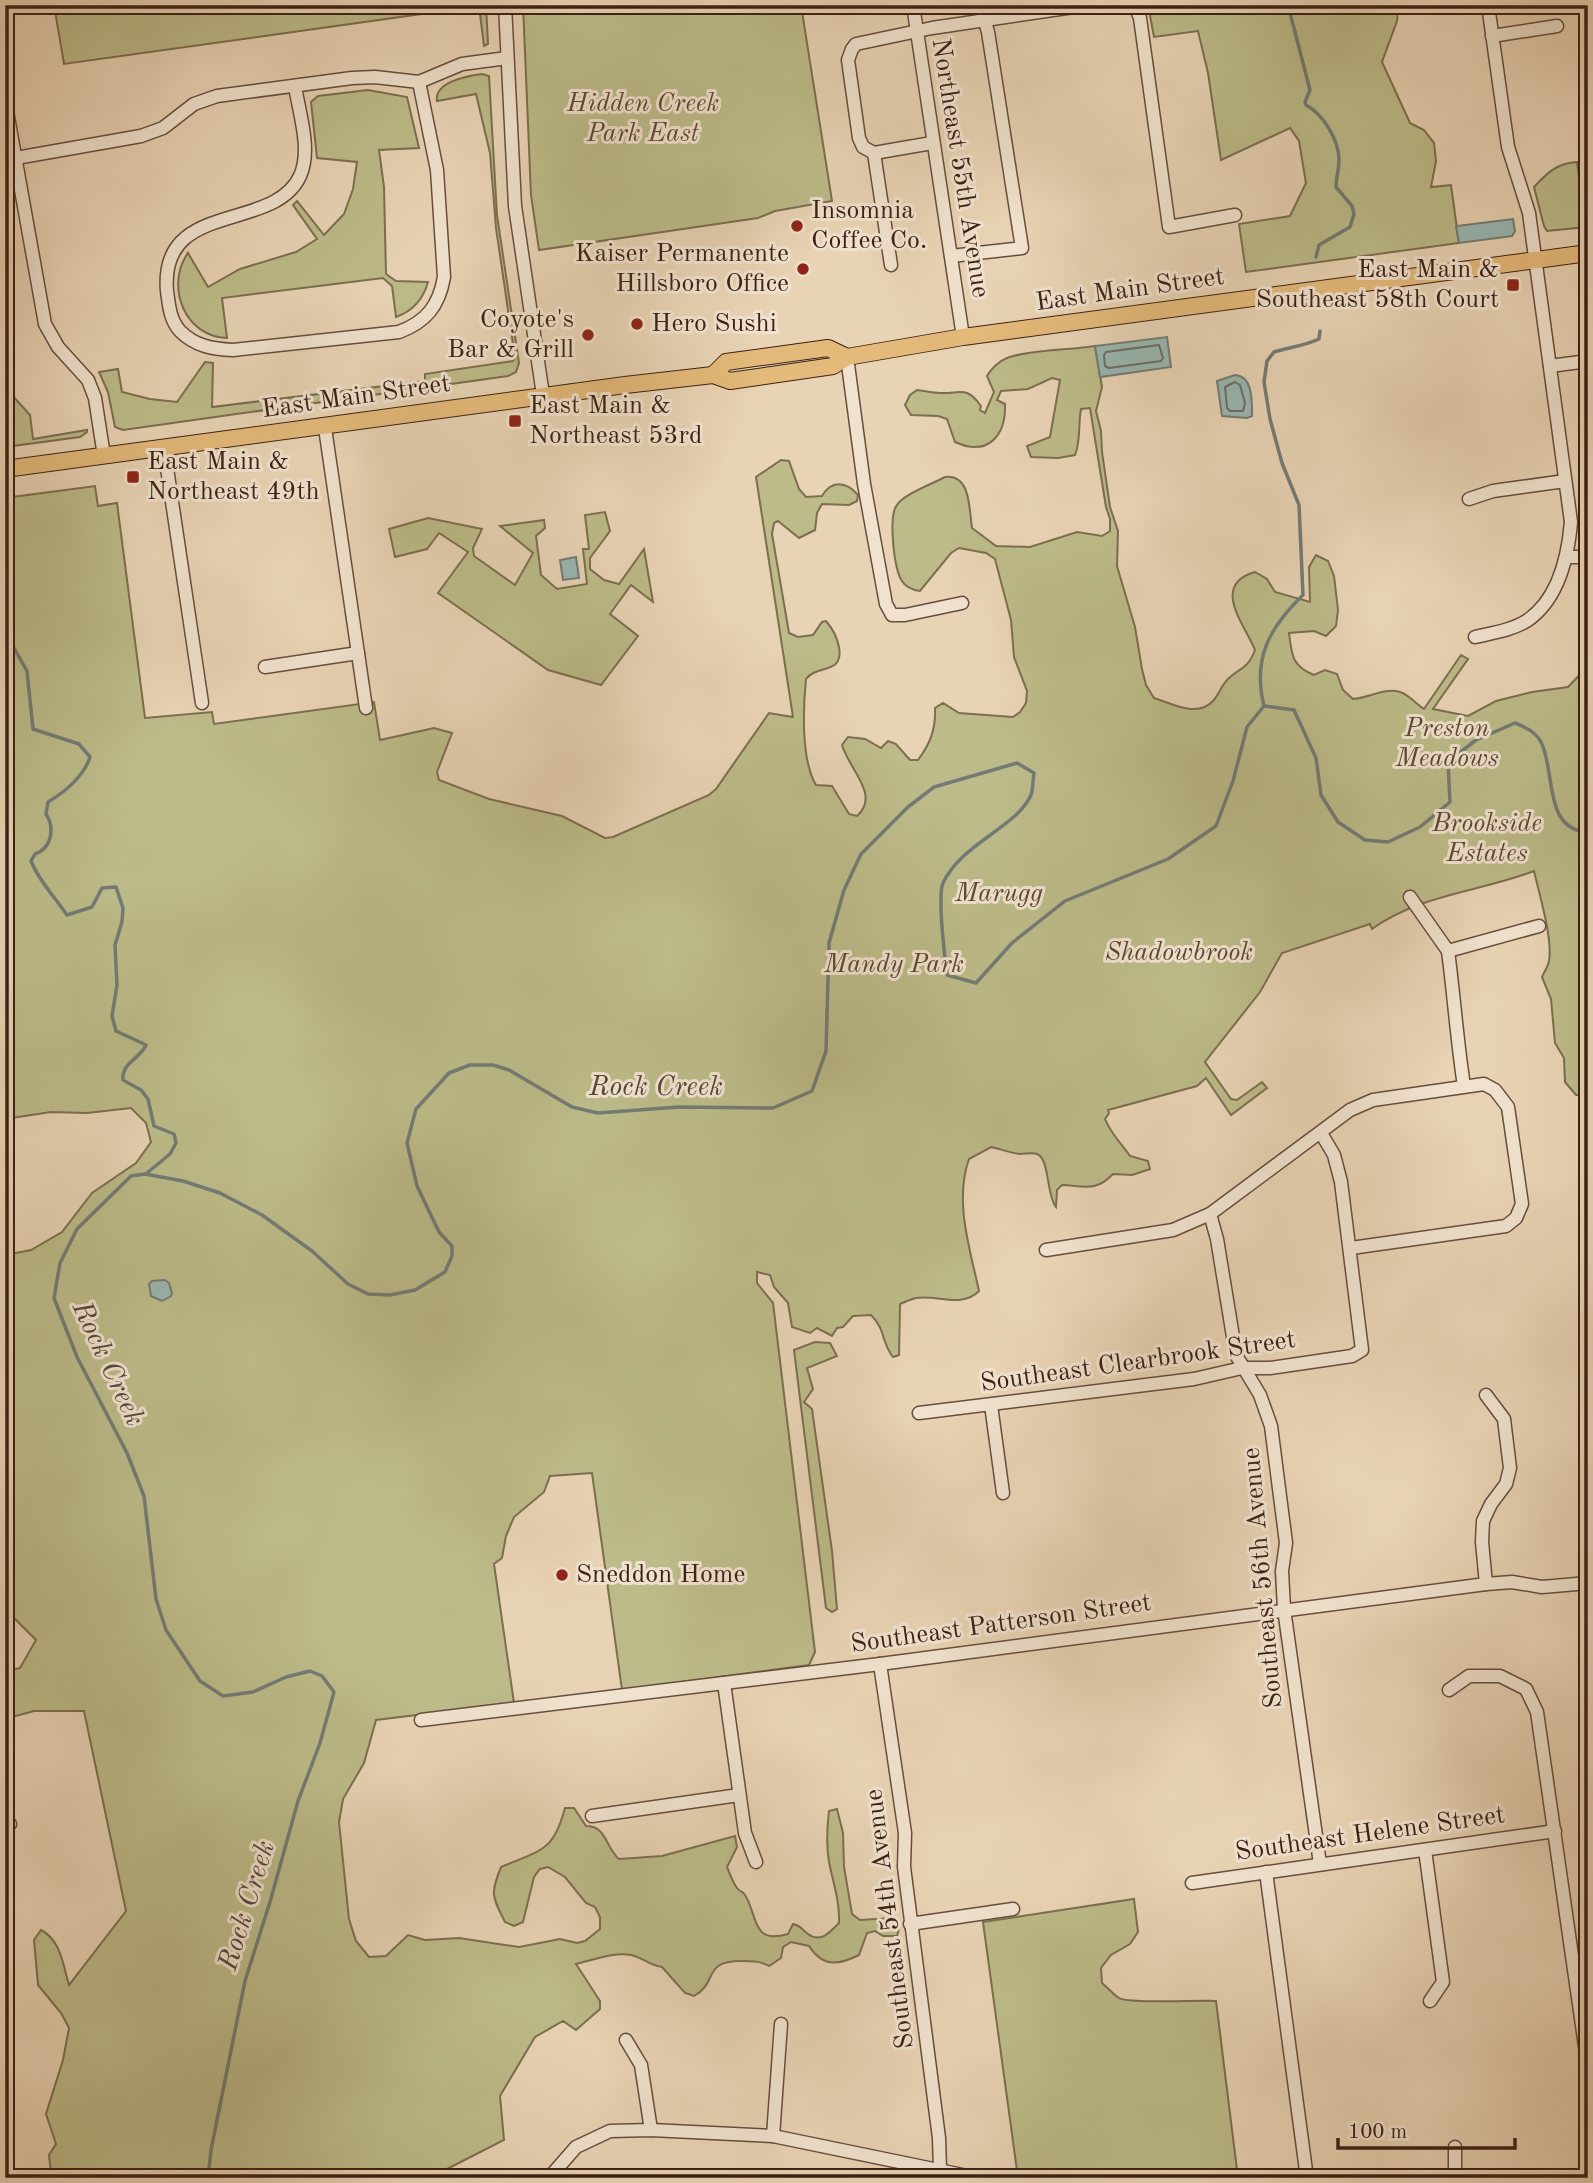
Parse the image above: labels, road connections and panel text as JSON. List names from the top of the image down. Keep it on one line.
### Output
{"streets":{"main road":["East Main Street"],"street":["Northeast 55th Avenue","Southeast Clearbrook Street","Southeast 56th Avenue","Southeast Patterson Street","Southeast Helene Street","Southeast 54th Avenue"]},"crossings":[["Northeast 55th Avenue","East Main Street"],["Southeast Clearbrook Street","Southeast 56th Avenue"],["Southeast 56th Avenue","Southeast Patterson Street"],["Southeast 56th Avenue","Southeast Helene Street"],["Southeast Patterson Street","Southeast 54th Avenue"]],"water":["Rock Creek"],"parks":["Hidden Creek Park East","Preston Meadows","Brookside Estates","Marugg","Shadowbrook","Mandy Park"],"places":{"other":["Insomnia Coffee Co.","Kaiser Permanente Hillsboro Office","Hero Sushi","Coyote's Bar & Grill","Sneddon Home"],"transit":["East Main & Southeast 58th Court","East Main & Northeast 53rd","East Main & Northeast 49th"]},"scale_bar":"100 m"}
